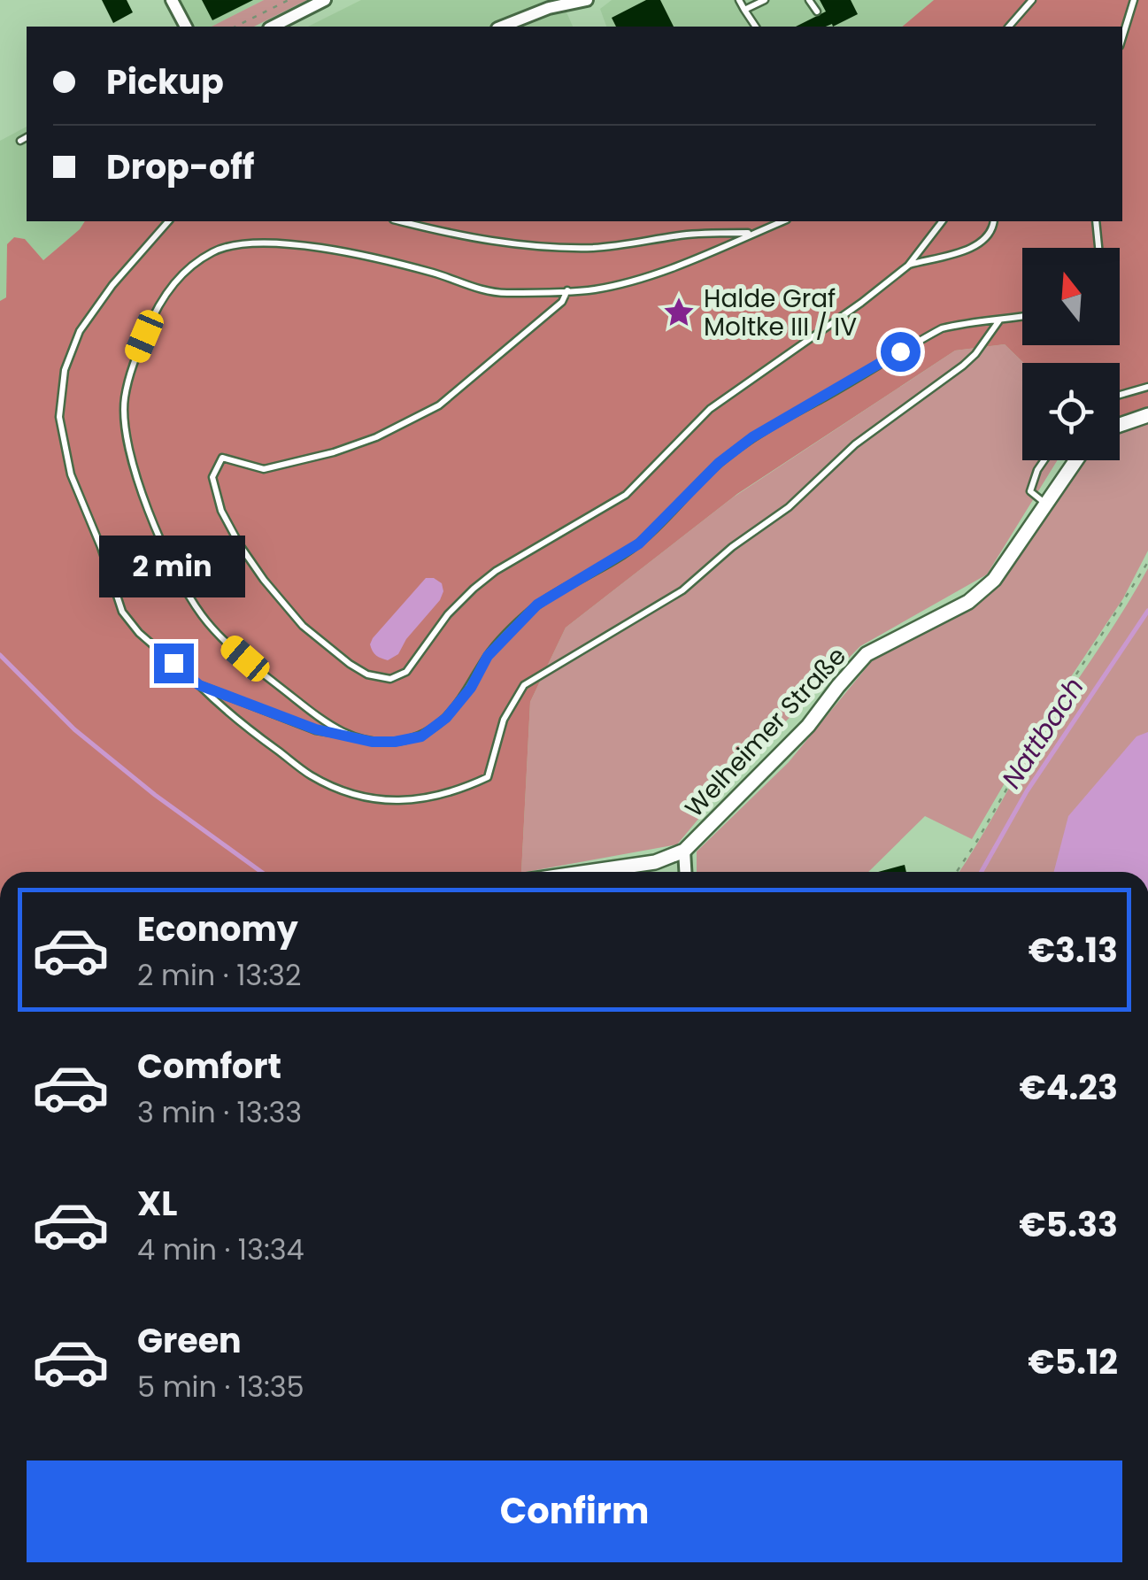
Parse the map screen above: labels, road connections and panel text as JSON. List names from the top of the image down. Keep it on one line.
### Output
{"streets":{"street":["Welheimer Straße"]},"water":["Nattbach"],"places":{"place":["Halde Graf Moltke III / IV"]},"north":"top","page":{"banner":["Pickup","Drop-off"],"bubble":"2 min","list":[{"name":"Economy","note":"2 min · 13:32","value":"€3.13"},{"name":"Comfort","note":"3 min · 13:33","value":"€4.23"},{"name":"XL","note":"4 min · 13:34","value":"€5.33"},{"name":"Green","note":"5 min · 13:35","value":"€5.12"}],"buttons":"Confirm"}}
